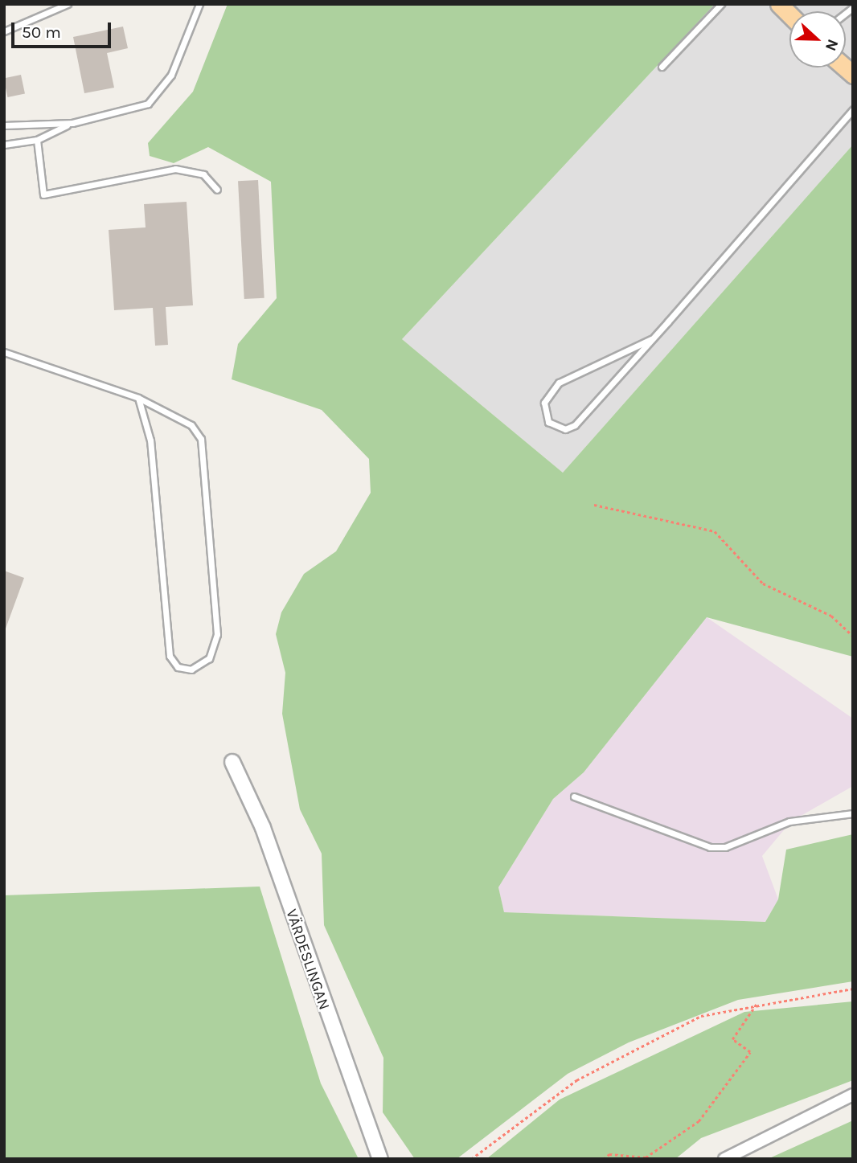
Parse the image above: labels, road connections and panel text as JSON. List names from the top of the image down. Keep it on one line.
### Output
{"streets":{"street":["VÄRDESLINGAN"]},"scale_bar":"50 m","north":"right"}
